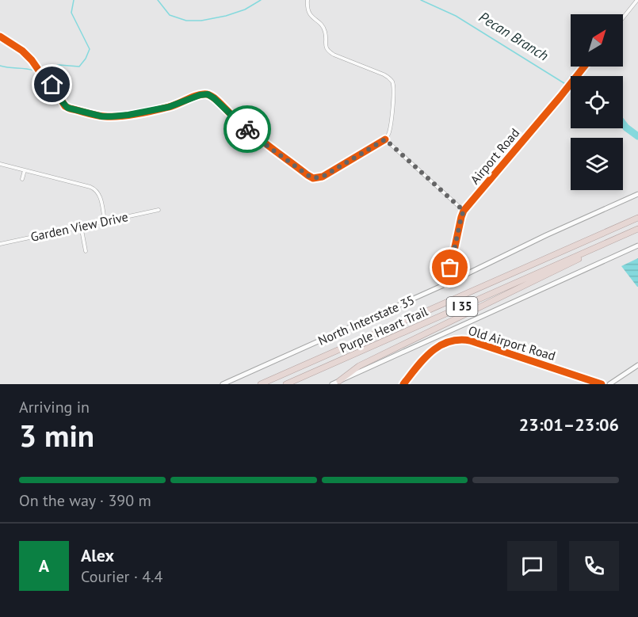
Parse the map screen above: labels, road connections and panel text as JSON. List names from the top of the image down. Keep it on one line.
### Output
{"streets":{"highway":["I 35","Purple Heart Trail"],"main road":["North Interstate 35"],"street":["Airport Road","Garden View Drive","Old Airport Road"]},"crossings":[["Airport Road","North Interstate 35"]],"water":["Pecan Branch"],"north":"top right","page":{"heading":["3 min","Arriving in","23:01–23:06"],"panel":["Alex","Courier · 4.4"],"bar":"On the way · 390 m","round":"A"}}
